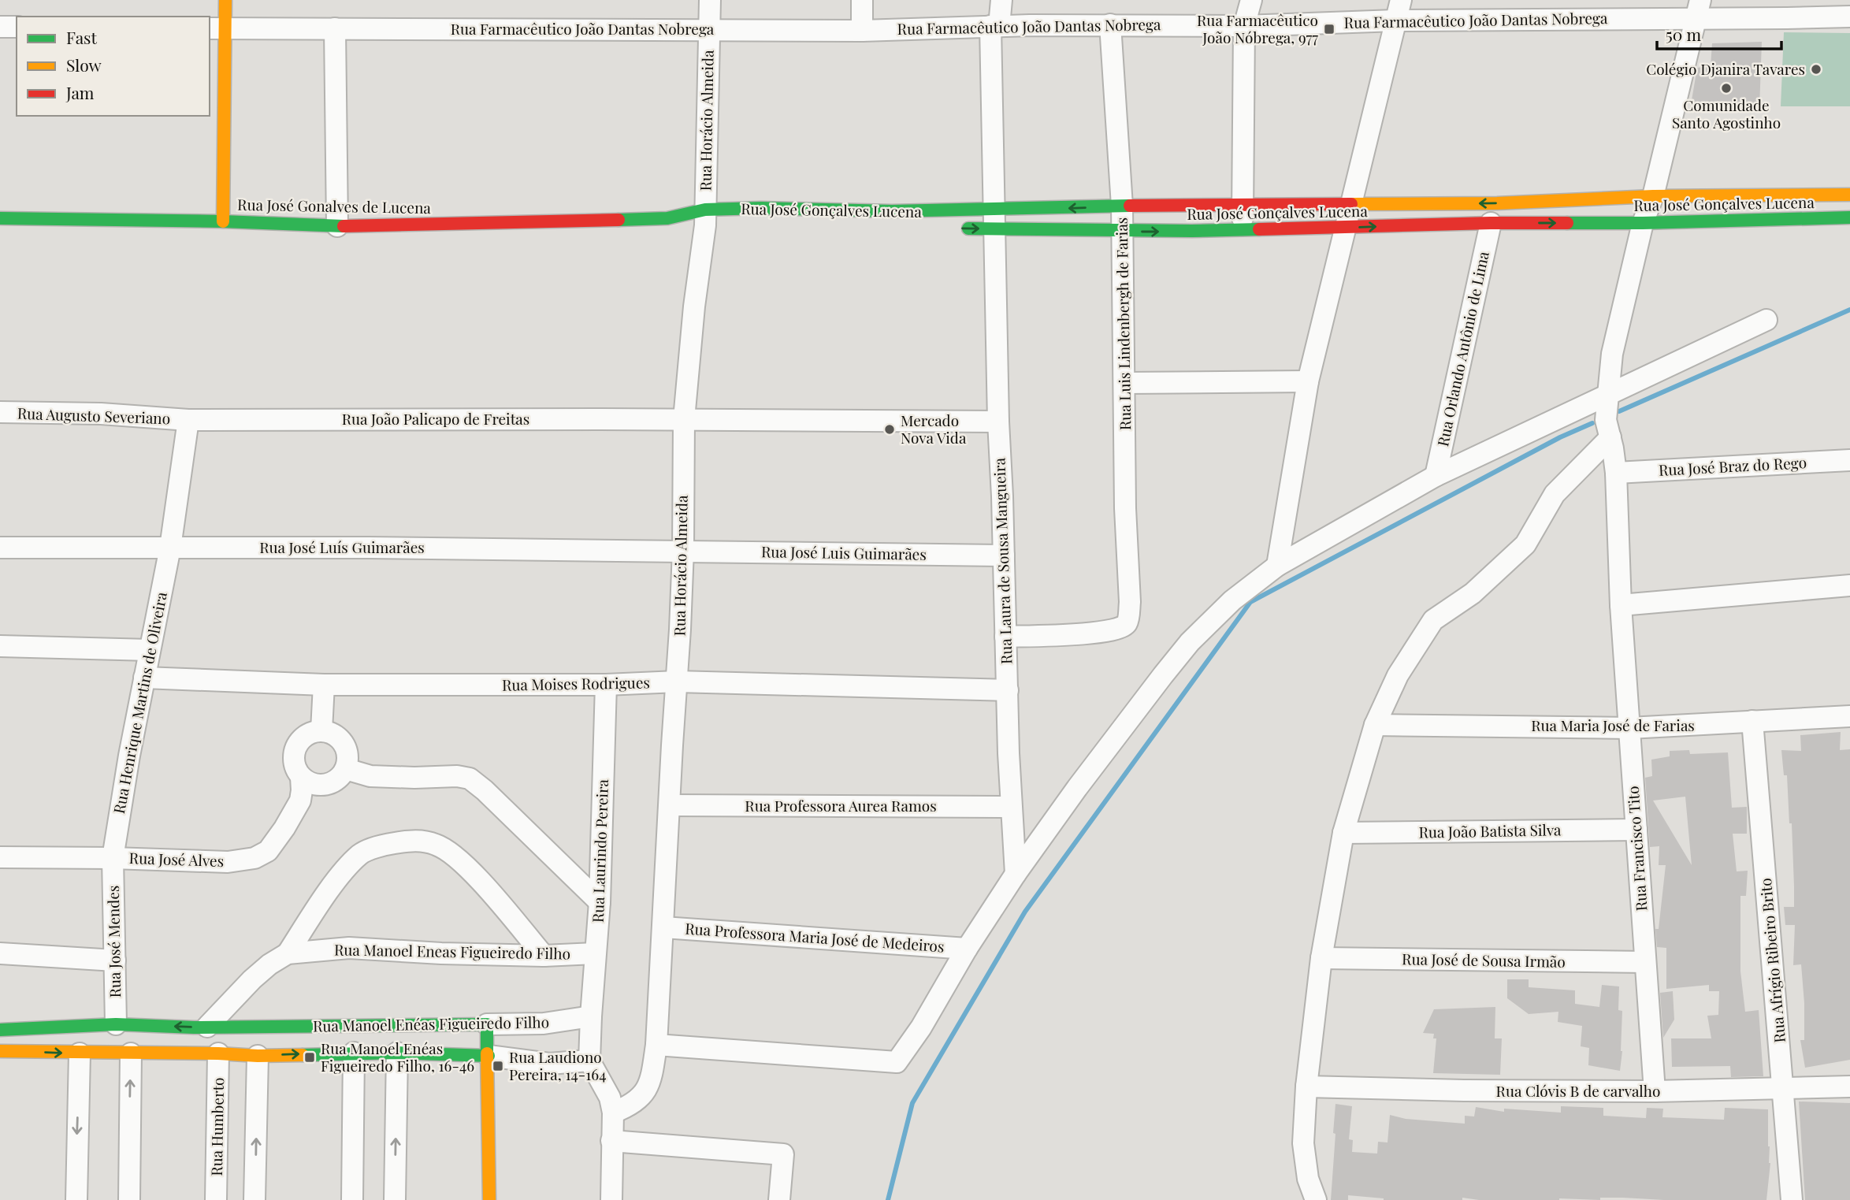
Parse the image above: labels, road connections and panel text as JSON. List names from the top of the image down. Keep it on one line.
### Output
{"streets":{"street":["Rua Farmacêutico João Dantas Nobrega","Rua Horácio Almeida","Rua José Gonçalves Lucena","Rua José Gonalves de Lucena","Rua Luis Lindenbergh de Farias","Rua Orlando Antônio de Lima","Rua Augusto Severiano","Rua João Palicapo de Freitas","Rua José Braz do Rego","Rua José Luís Guimarães","Rua José Luis Guimarães","Rua Laura de Sousa Mangueira","Rua Moises Rodrigues","Rua Henrique Martins de Oliveira","Rua Maria José de Farias","Rua Professora Aurea Ramos","Rua João Batista Silva","Rua Francisco Tito","Rua Laurindo Pereira","Rua José Alves","Rua Professora Maria José de Medeiros","Rua José Mendes","Rua Manoel Eneas Figueiredo Filho","Rua José de Sousa Irmão","Rua Afrígio Ribeiro Brito","Rua Manoel Enéas Figueiredo Filho","Rua Clóvis B de carvalho","Rua Humberto"]},"crossings":[["Rua Farmacêutico João Dantas Nobrega","Rua Horácio Almeida"],["Rua Farmacêutico João Dantas Nobrega","Rua Luis Lindenbergh de Farias"],["Rua Farmacêutico João Dantas Nobrega","Rua Laura de Sousa Mangueira"],["Rua Farmacêutico João Dantas Nobrega","Rua Francisco Tito"],["Rua Horácio Almeida","Rua José Gonçalves Lucena"],["Rua Horácio Almeida","Rua José Gonalves de Lucena"],["Rua Horácio Almeida","Rua João Palicapo de Freitas"],["Rua Horácio Almeida","Rua José Luís Guimarães"],["Rua Horácio Almeida","Rua José Luis Guimarães"],["Rua Horácio Almeida","Rua Moises Rodrigues"],["Rua Horácio Almeida","Rua Professora Aurea Ramos"],["Rua Horácio Almeida","Rua Professora Maria José de Medeiros"],["Rua José Gonçalves Lucena","Rua José Gonalves de Lucena"],["Rua José Gonçalves Lucena","Rua Luis Lindenbergh de Farias"],["Rua José Gonçalves Lucena","Rua Orlando Antônio de Lima"],["Rua José Gonçalves Lucena","Rua Laura de Sousa Mangueira"],["Rua José Gonçalves Lucena","Rua Francisco Tito"],["Rua Luis Lindenbergh de Farias","Rua Laura de Sousa Mangueira"],["Rua Augusto Severiano","Rua João Palicapo de Freitas"],["Rua Augusto Severiano","Rua Henrique Martins de Oliveira"],["Rua João Palicapo de Freitas","Rua Laura de Sousa Mangueira"],["Rua João Palicapo de Freitas","Rua Henrique Martins de Oliveira"],["Rua José Braz do Rego","Rua Francisco Tito"],["Rua José Luís Guimarães","Rua José Luis Guimarães"],["Rua José Luís Guimarães","Rua Henrique Martins de Oliveira"],["Rua José Luis Guimarães","Rua Laura de Sousa Mangueira"],["Rua Laura de Sousa Mangueira","Rua Moises Rodrigues"],["Rua Laura de Sousa Mangueira","Rua Professora Aurea Ramos"],["Rua Moises Rodrigues","Rua Henrique Martins de Oliveira"],["Rua Moises Rodrigues","Rua Laurindo Pereira"],["Rua Henrique Martins de Oliveira","Rua José Alves"],["Rua Henrique Martins de Oliveira","Rua José Mendes"],["Rua Maria José de Farias","Rua Francisco Tito"],["Rua Maria José de Farias","Rua Afrígio Ribeiro Brito"],["Rua João Batista Silva","Rua Francisco Tito"],["Rua Francisco Tito","Rua José de Sousa Irmão"],["Rua Francisco Tito","Rua Clóvis B de carvalho"],["Rua Laurindo Pereira","Rua Manoel Eneas Figueiredo Filho"],["Rua Laurindo Pereira","Rua Manoel Enéas Figueiredo Filho"],["Rua José Alves","Rua José Mendes"],["Rua José Mendes","Rua Manoel Enéas Figueiredo Filho"],["Rua Manoel Eneas Figueiredo Filho","Rua Manoel Enéas Figueiredo Filho"],["Rua Afrígio Ribeiro Brito","Rua Clóvis B de carvalho"],["Rua Manoel Enéas Figueiredo Filho","Rua Humberto"]],"places":{"transit":["Rua Farmacêutico João Nóbrega, 977","Rua Manoel Enéas Figueiredo Filho, 16-46","Rua Laudiono Pereira, 14-164"],"other":["Colégio Djanira Tavares","Comunidade Santo Agostinho","Mercado Nova Vida"]},"legend":["Fast","Slow","Jam"],"scale_bar":"50 m"}
